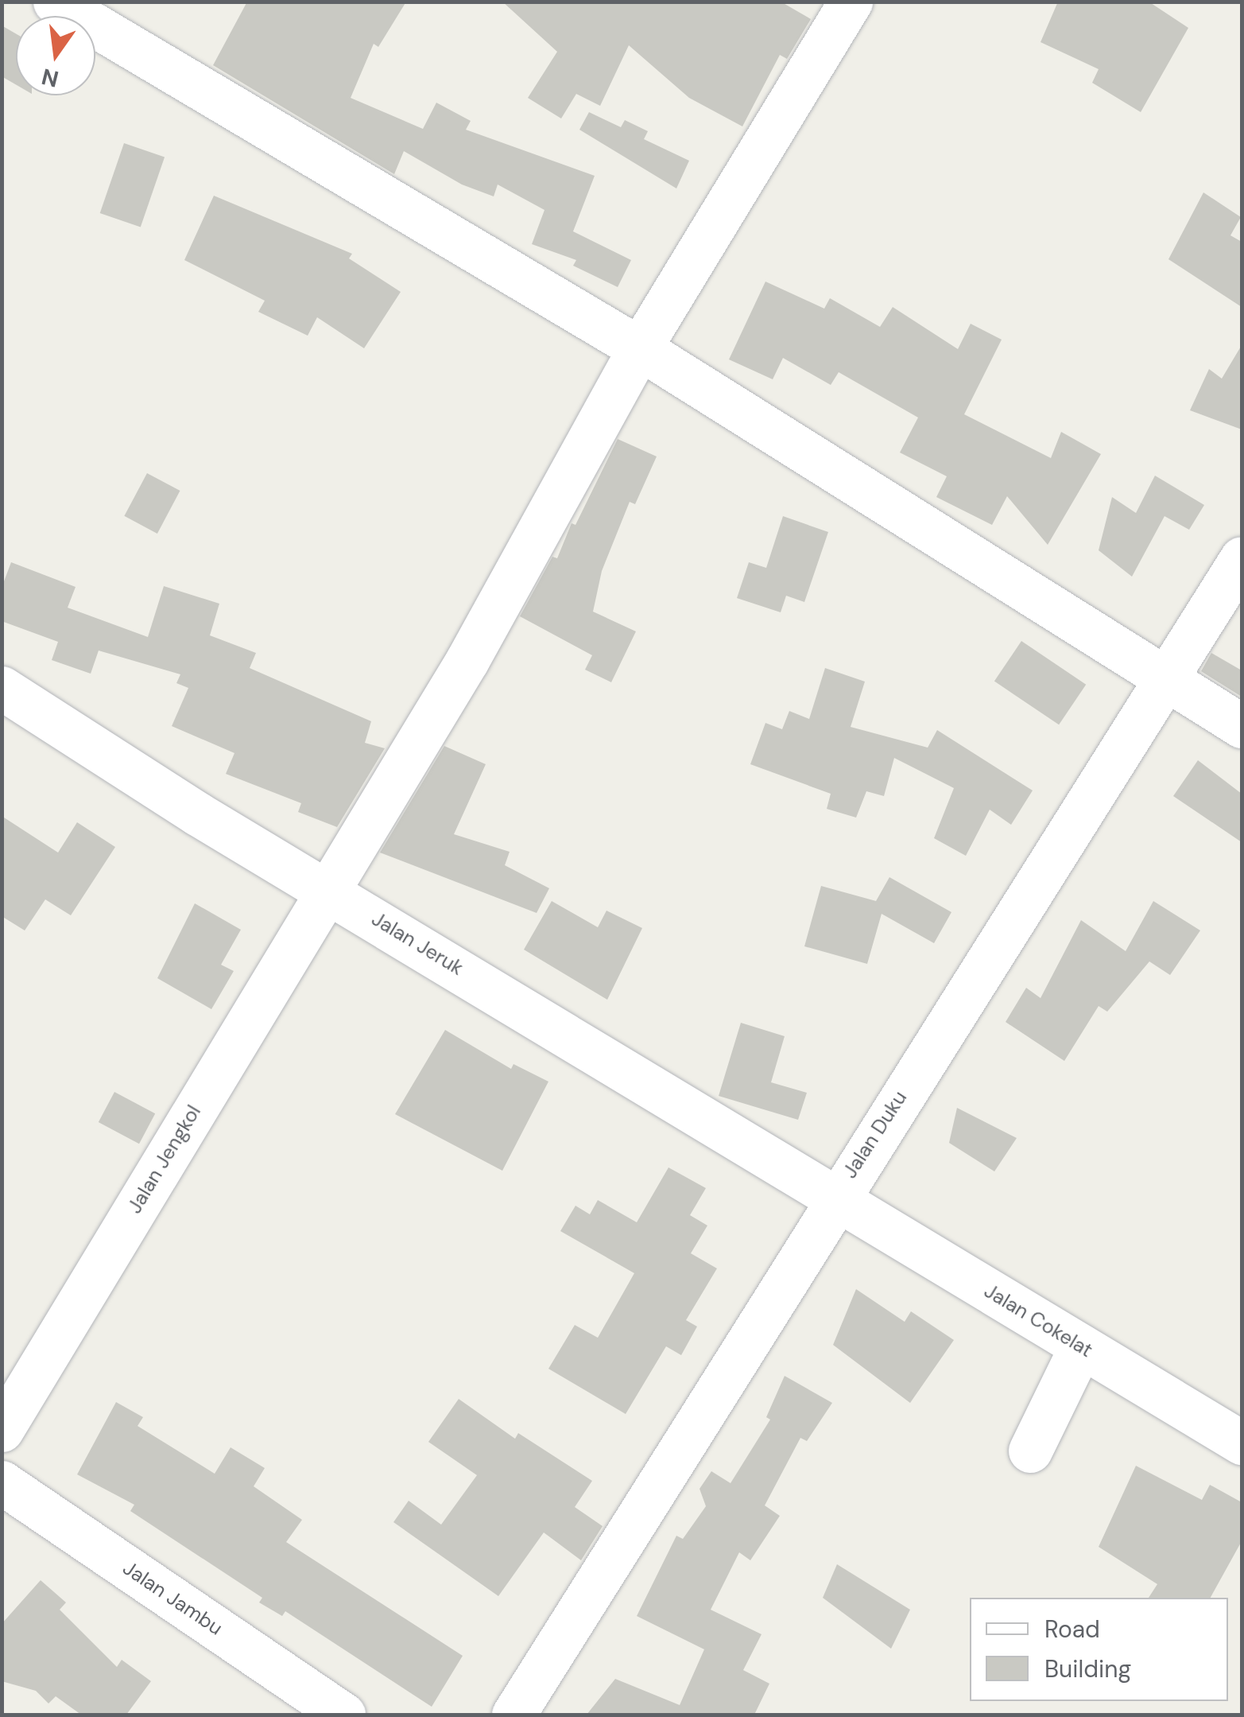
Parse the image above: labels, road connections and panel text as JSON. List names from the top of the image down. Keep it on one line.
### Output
{"streets":{"street":["Jalan Jeruk","Jalan Duku","Jalan Jengkol","Jalan Cokelat","Jalan Jambu"]},"crossings":[["Jalan Jeruk","Jalan Duku"],["Jalan Jeruk","Jalan Jengkol"],["Jalan Jeruk","Jalan Cokelat"],["Jalan Duku","Jalan Cokelat"]],"legend":["Road","Building"],"north":"bottom"}
